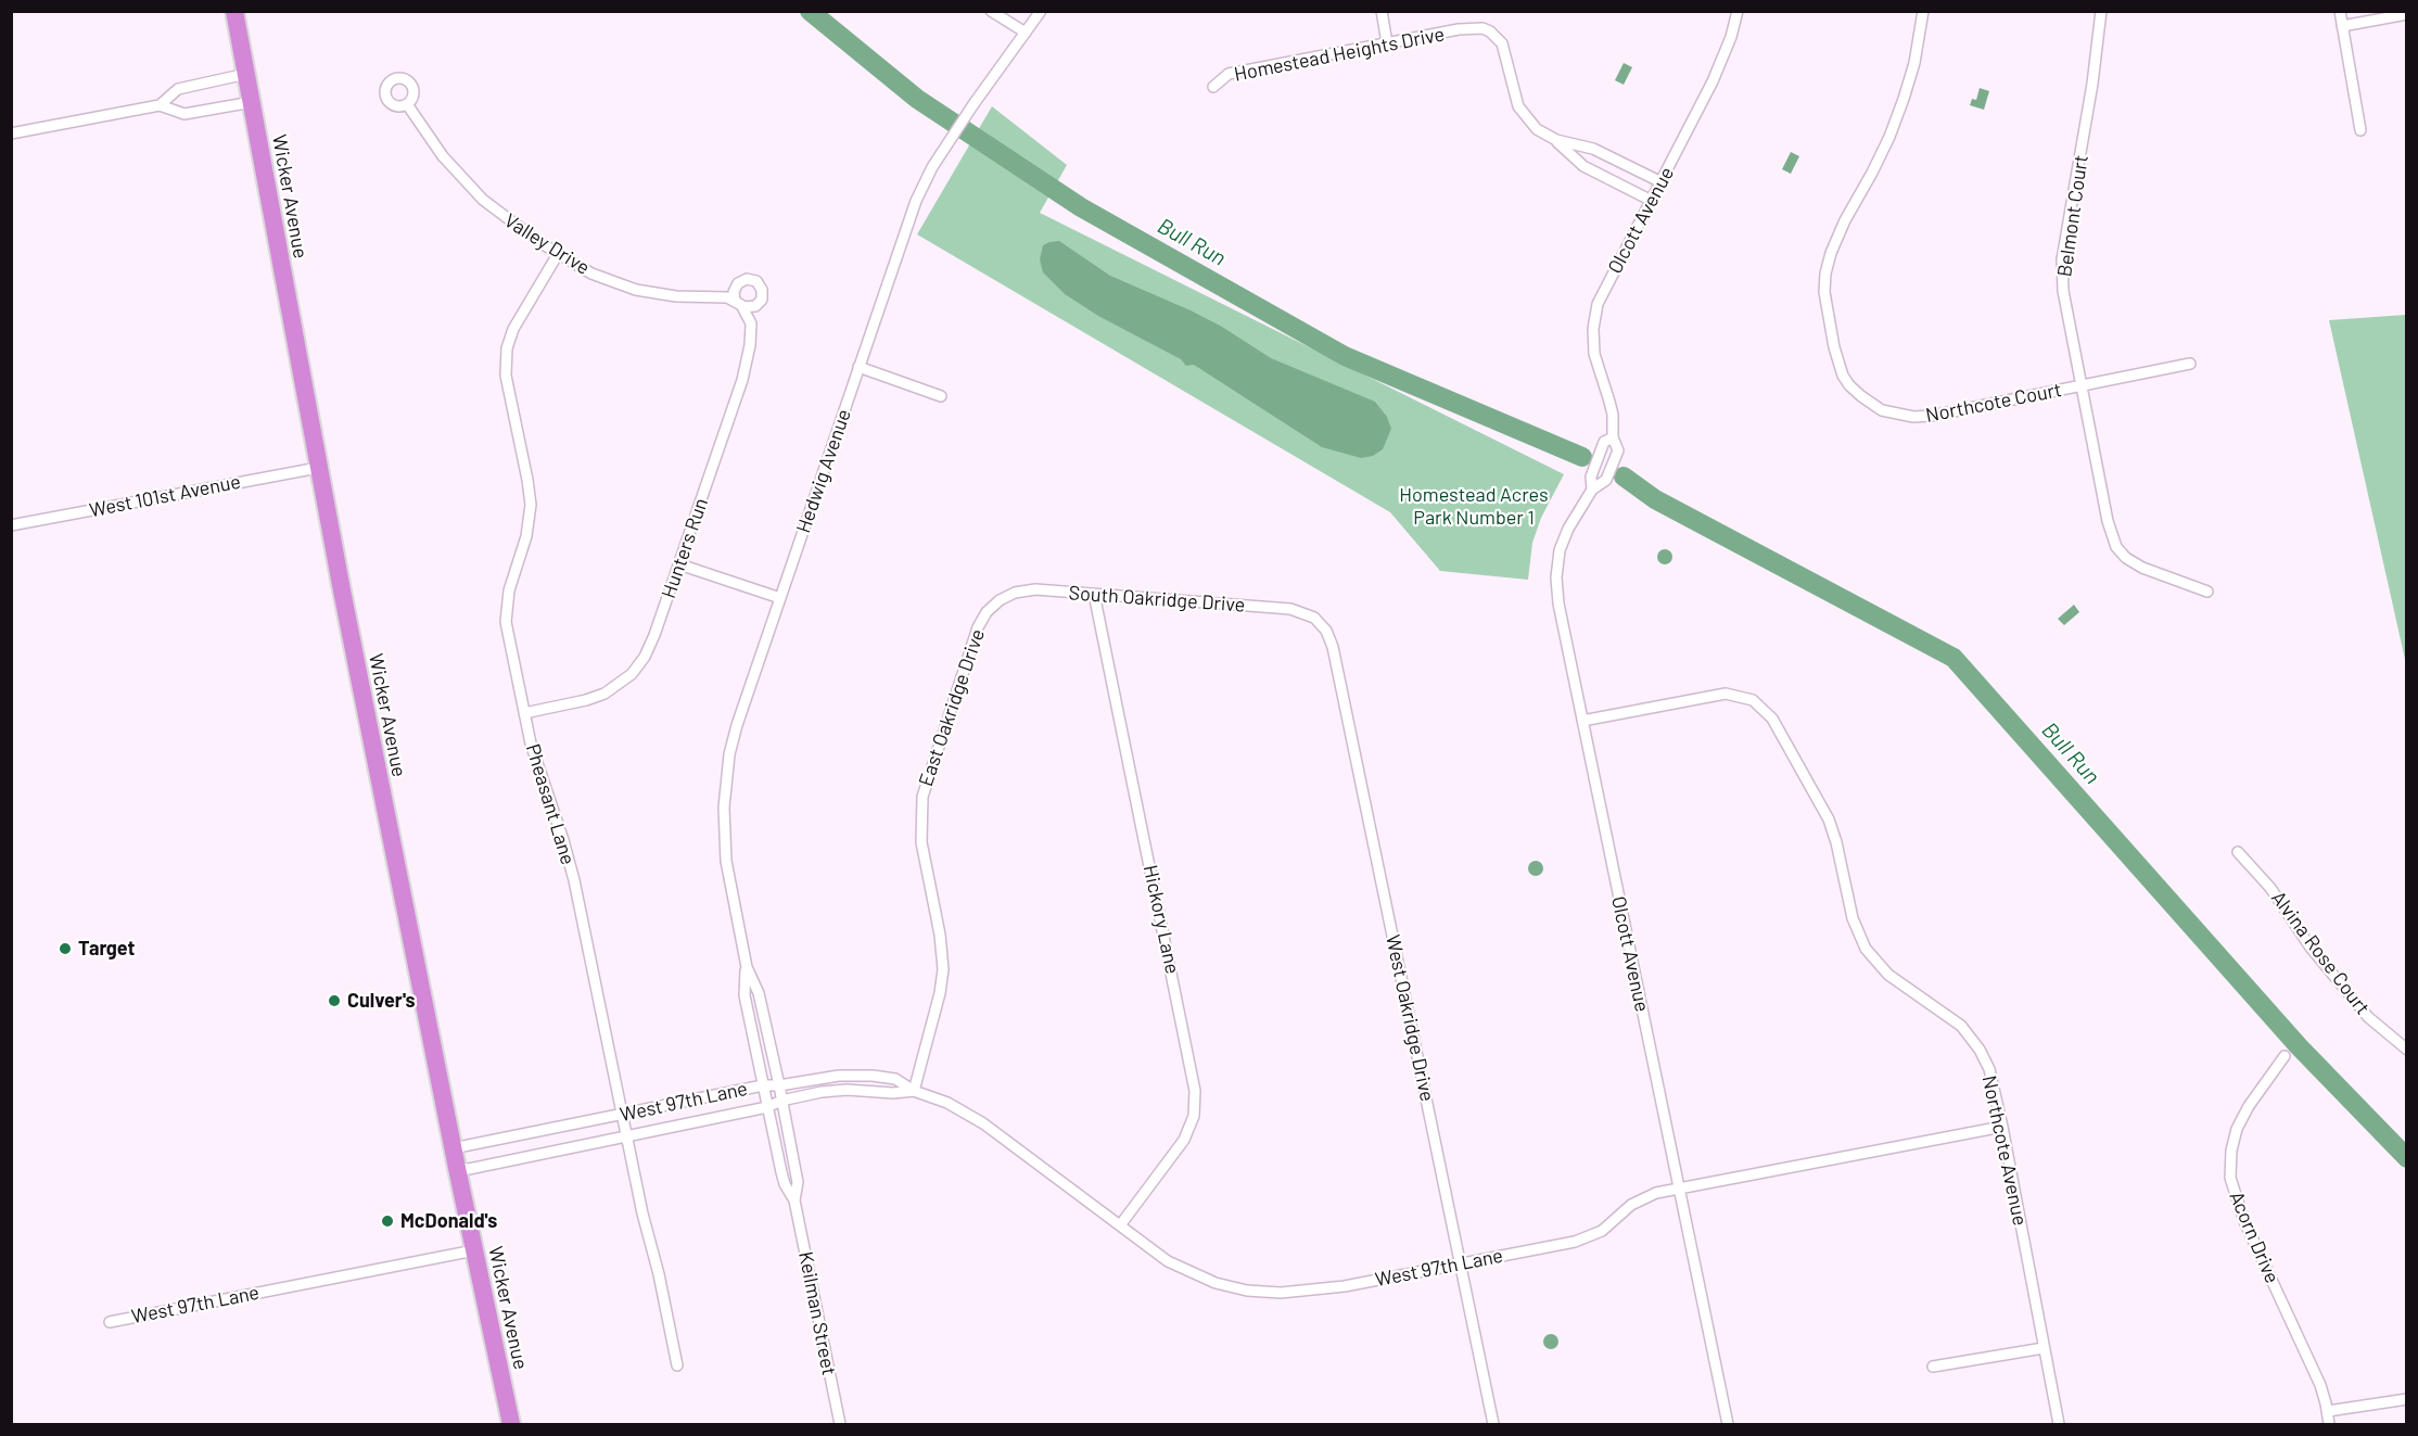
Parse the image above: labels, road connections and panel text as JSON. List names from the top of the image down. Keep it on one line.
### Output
{"streets":{"highway":["Wicker Avenue"],"street":["Homestead Heights Drive","Belmont Court","Olcott Avenue","Valley Drive","Northcote Court","Hedwig Avenue","West 101st Avenue","Hunters Run","South Oakridge Drive","East Oakridge Drive","Pheasant Lane","Hickory Lane","Alvina Rose Court","West Oakridge Drive","West 97th Lane","Northcote Avenue","Acorn Drive","Keilman Street"]},"crossings":[["Homestead Heights Drive","Olcott Avenue"],["Wicker Avenue","West 101st Avenue"],["Wicker Avenue","West 97th Lane"],["Belmont Court","Northcote Court"],["Olcott Avenue","West 97th Lane"],["Olcott Avenue","Northcote Avenue"],["Valley Drive","Hunters Run"],["Valley Drive","Pheasant Lane"],["Hedwig Avenue","West 97th Lane"],["Hedwig Avenue","Keilman Street"],["Hunters Run","Pheasant Lane"],["South Oakridge Drive","East Oakridge Drive"],["South Oakridge Drive","Hickory Lane"],["South Oakridge Drive","West Oakridge Drive"],["East Oakridge Drive","West 97th Lane"],["Pheasant Lane","West 97th Lane"],["Hickory Lane","West 97th Lane"],["West Oakridge Drive","West 97th Lane"],["West 97th Lane","Northcote Avenue"],["West 97th Lane","Keilman Street"]],"water":["Bull Run"],"parks":["Homestead Acres Park Number 1"],"places":["Target","Culver's","McDonald's"]}
